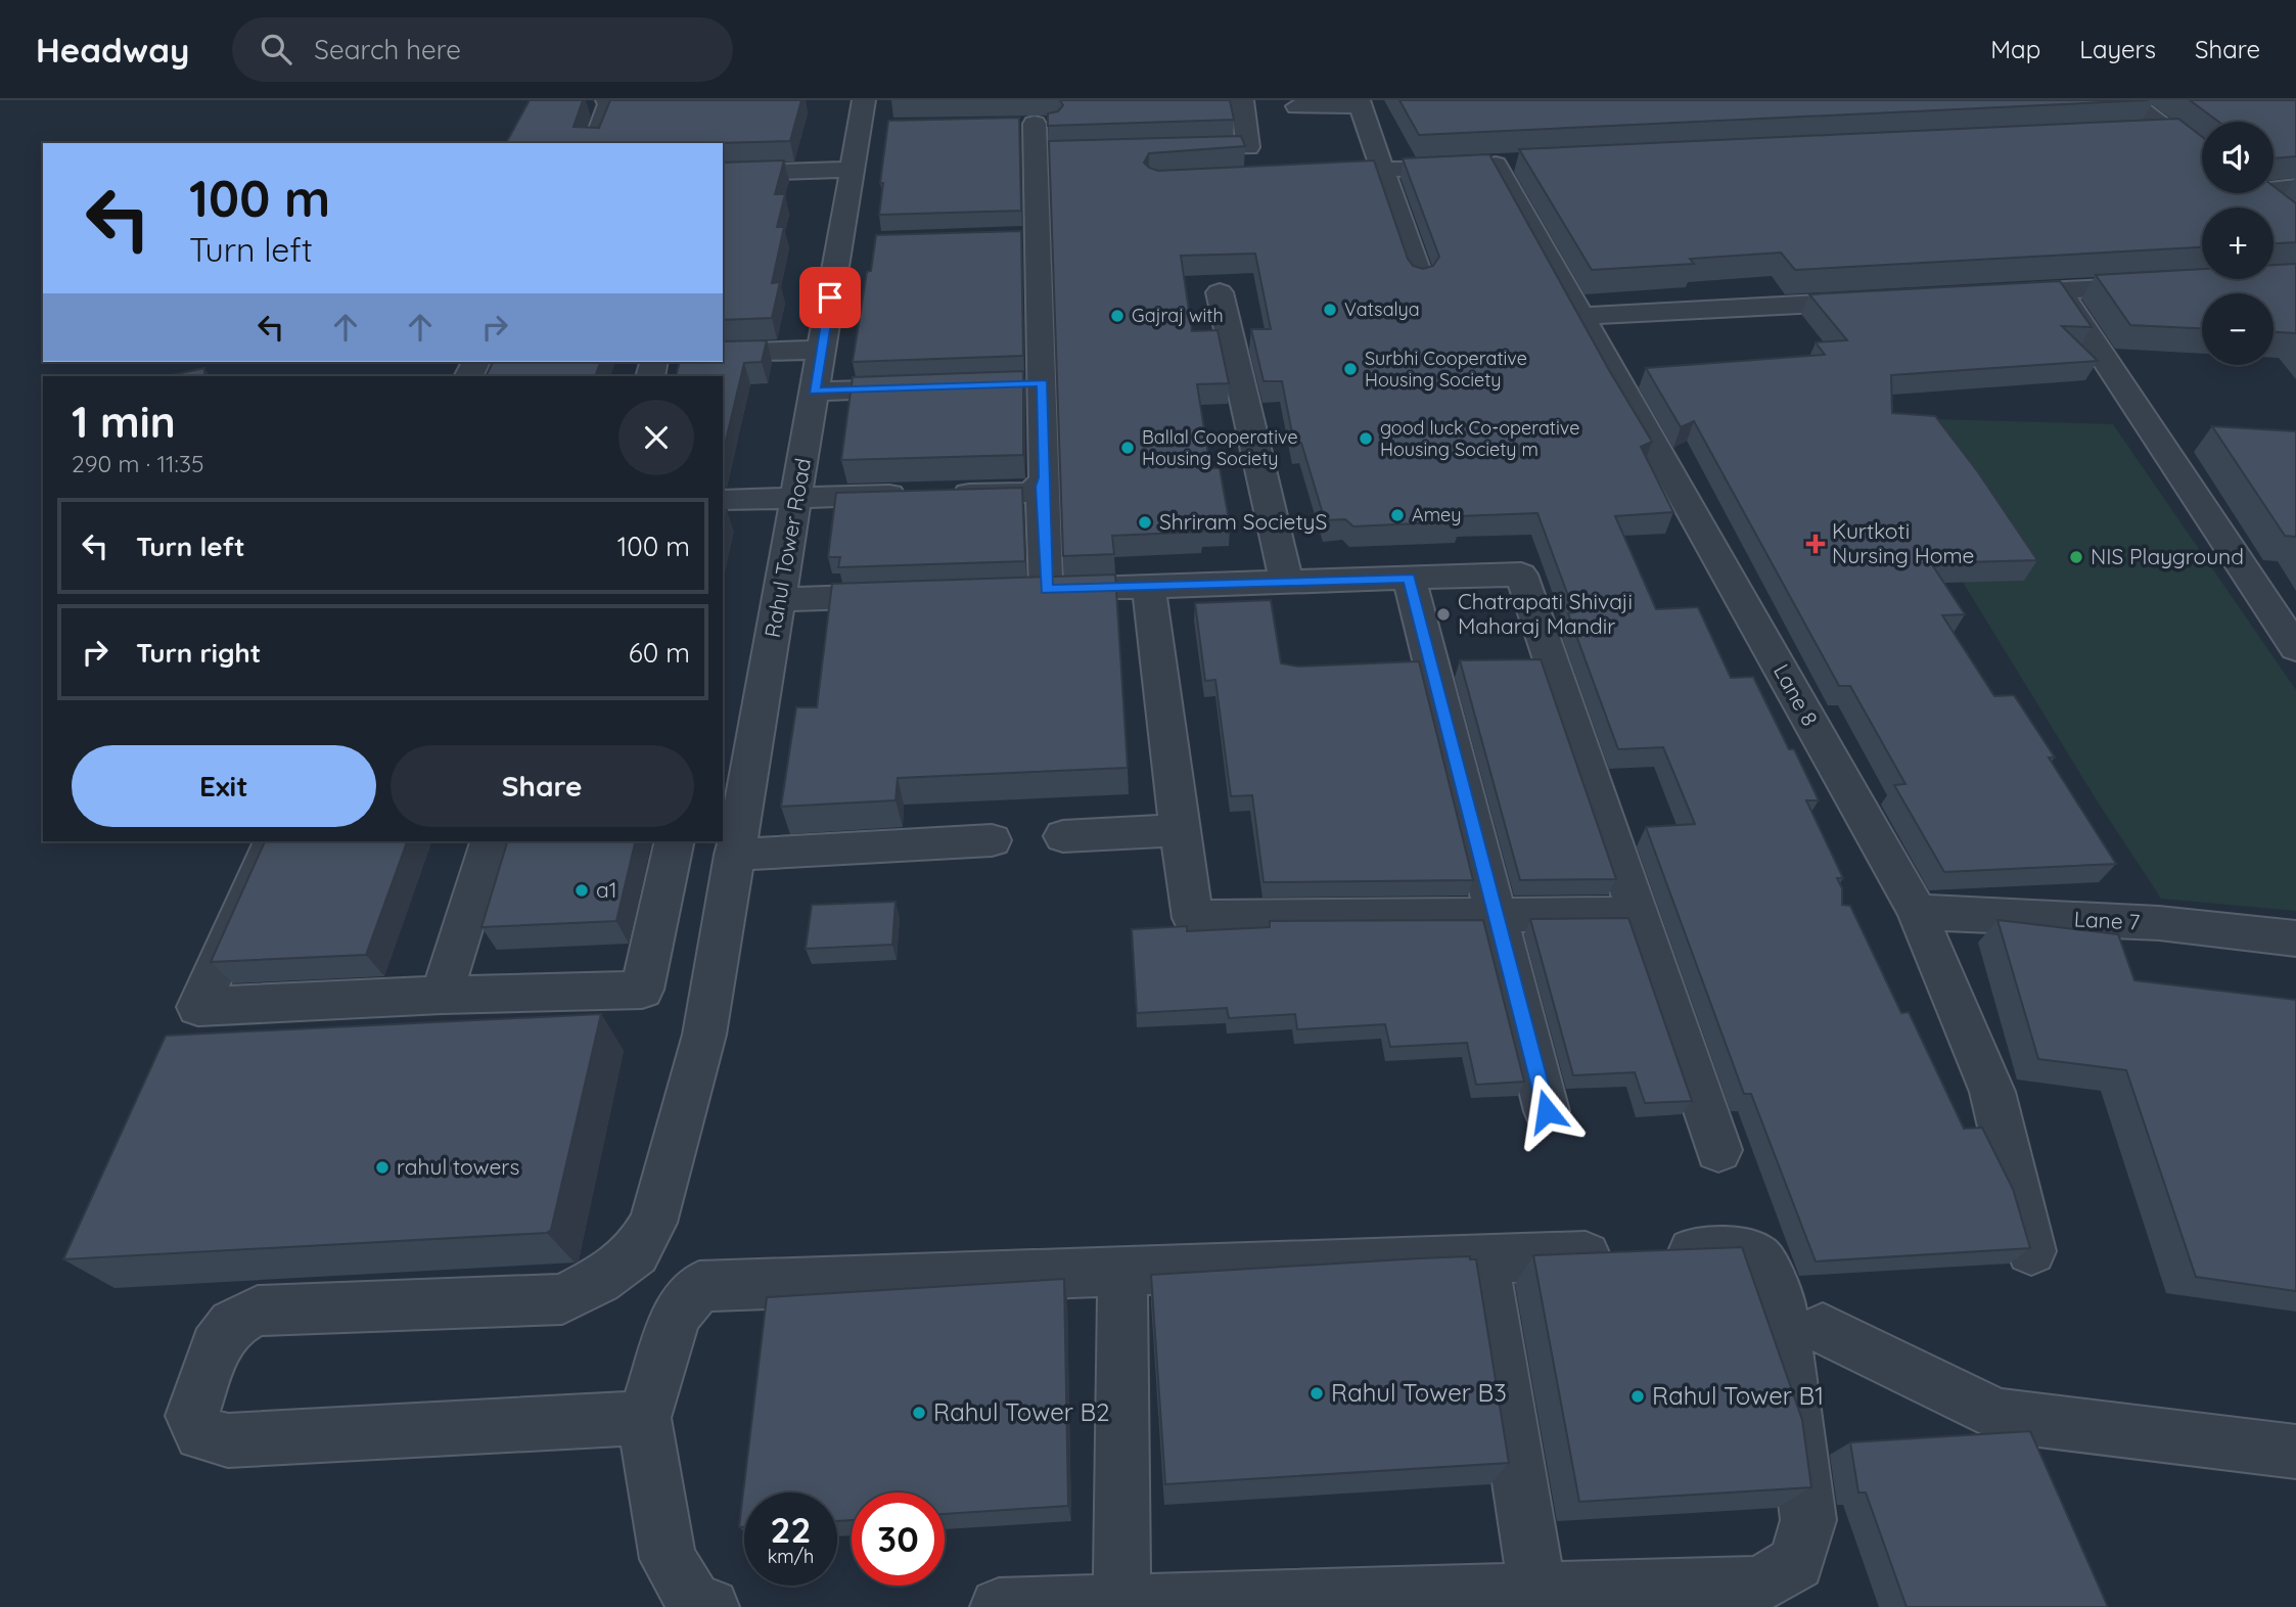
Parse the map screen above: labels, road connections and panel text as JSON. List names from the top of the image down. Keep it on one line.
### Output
{"streets":{"street":["Rahul Tower Road","Lane 8","Lane 7"]},"crossings":[["Lane 8","Lane 7"]],"places":{"other":["Vatsalya","Gajraj with","Surbhi Cooperative Housing Society","good luck Co-operative Housing Society m","Ballal Cooperative Housing Society","Amey","Shriram SocietyS","NIS Playground","Chatrapati Shivaji Maharaj Mandir","a1","rahul towers","Rahul Tower B3","Rahul Tower B1","Rahul Tower B2"],"health":["Kurtkoti Nursing Home"]},"page":{"header":"Headway","search":"Search here","nav":["Map","Layers","Share"],"map_buttons":["+","−"],"turn":["100 m","Turn left"],"heading":["1 min","290 m · 11:35"],"list":[{"name":"Turn left","value":"100 m"},{"name":"Turn right","value":"60 m"}],"buttons":["Exit","Share"],"speed":"22 km/h","limit":"30"}}
